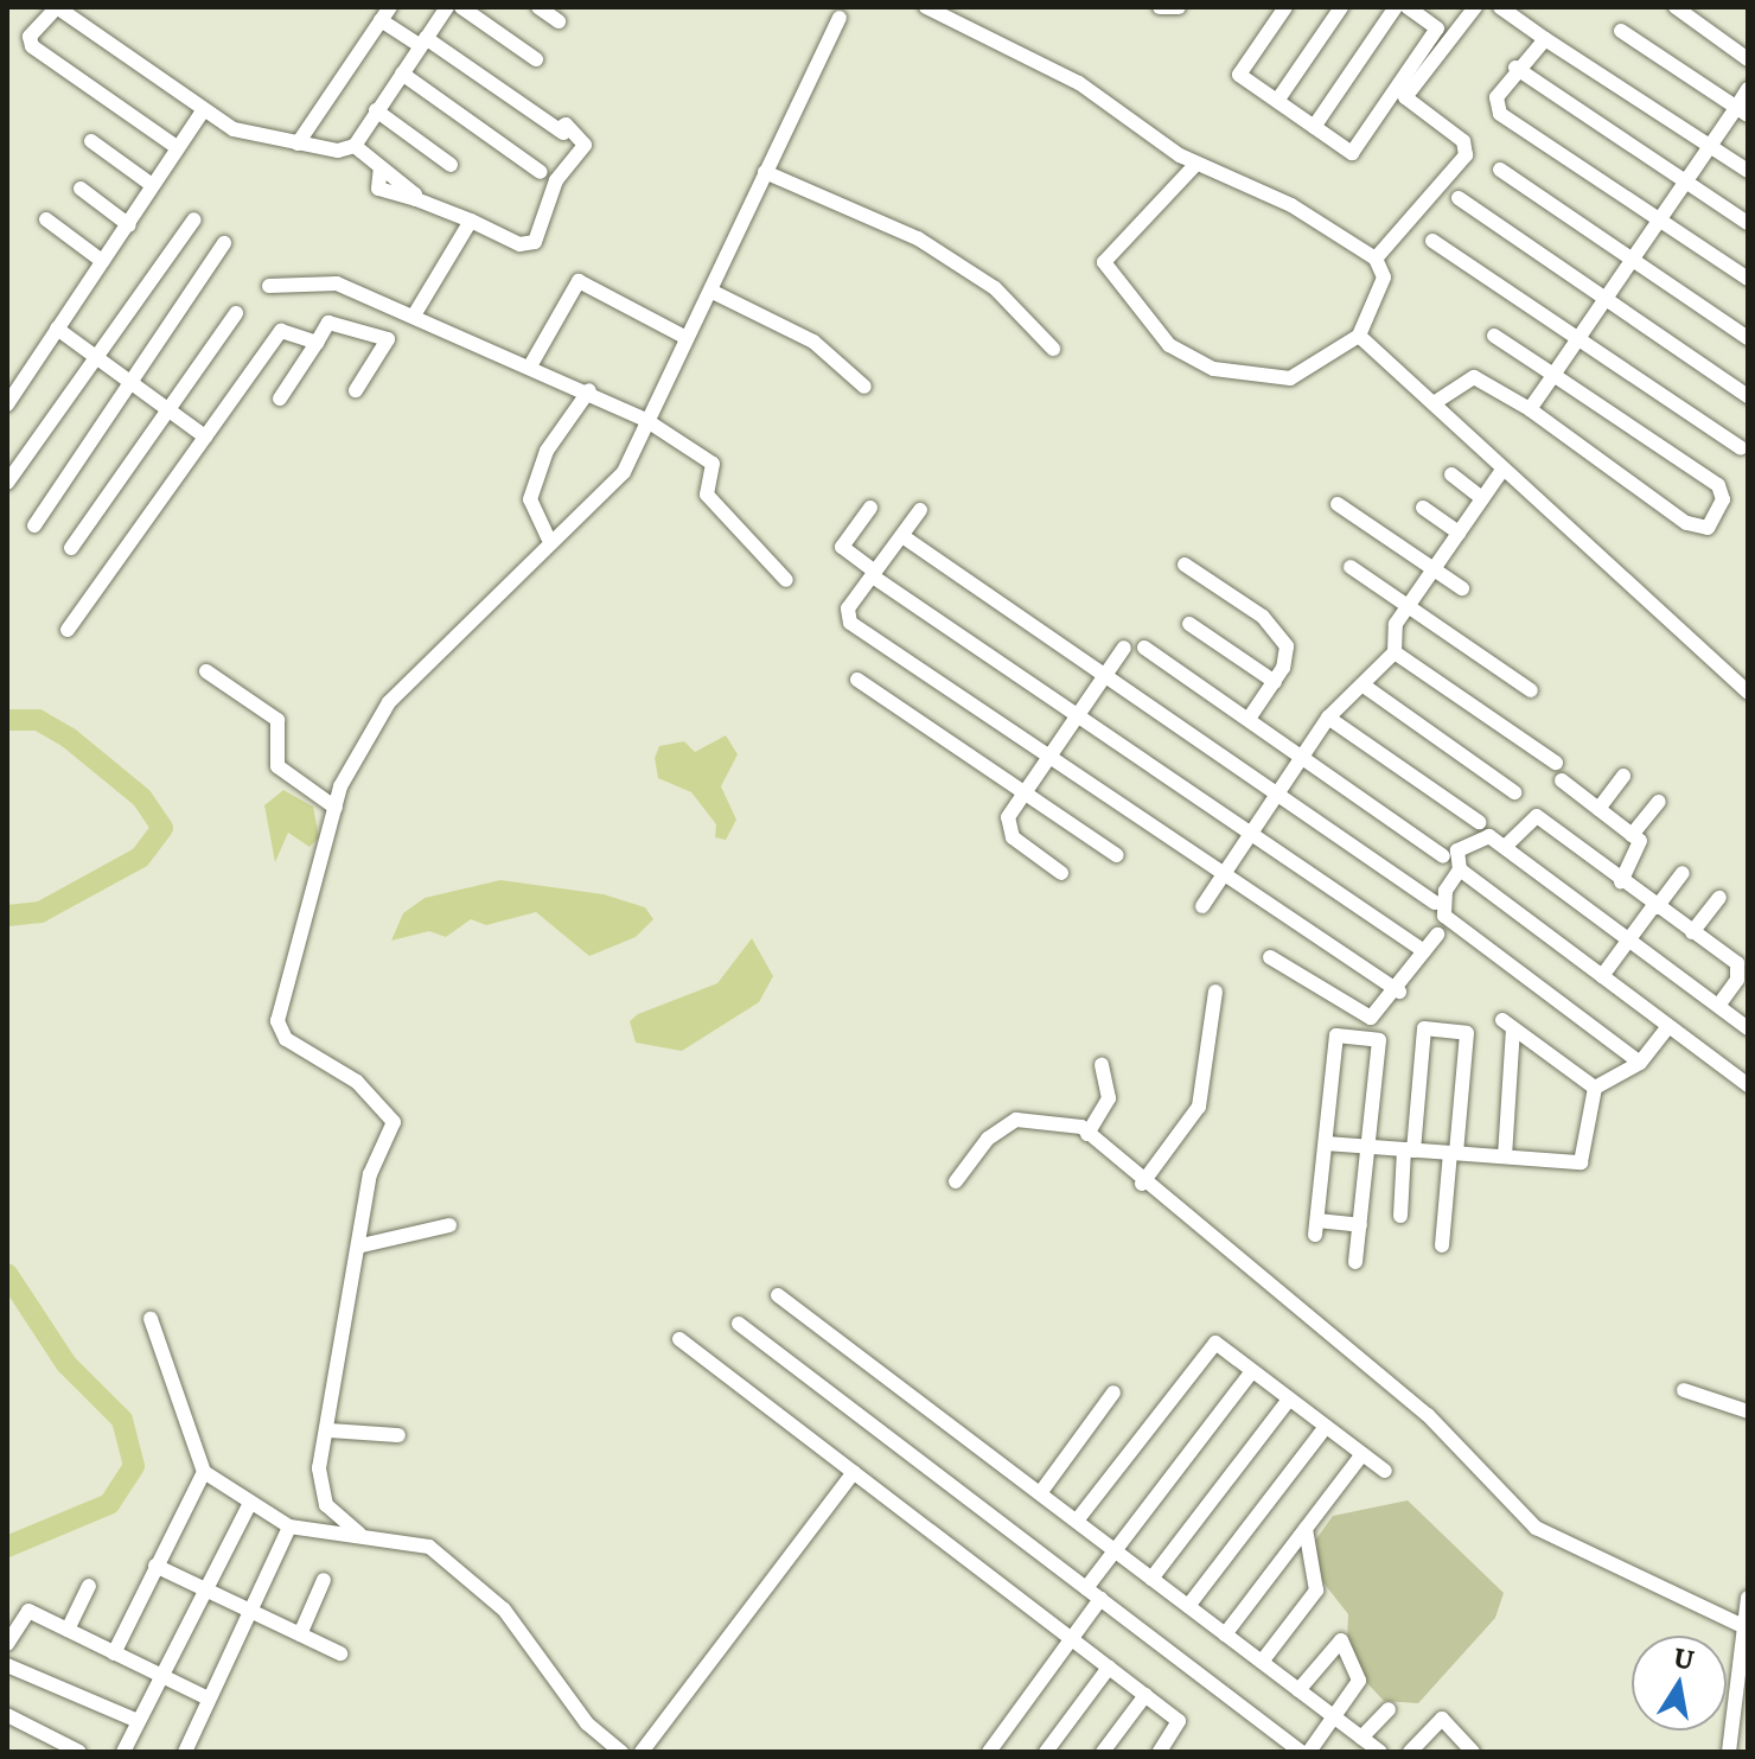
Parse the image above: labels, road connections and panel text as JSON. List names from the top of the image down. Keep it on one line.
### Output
{"north":"top"}
